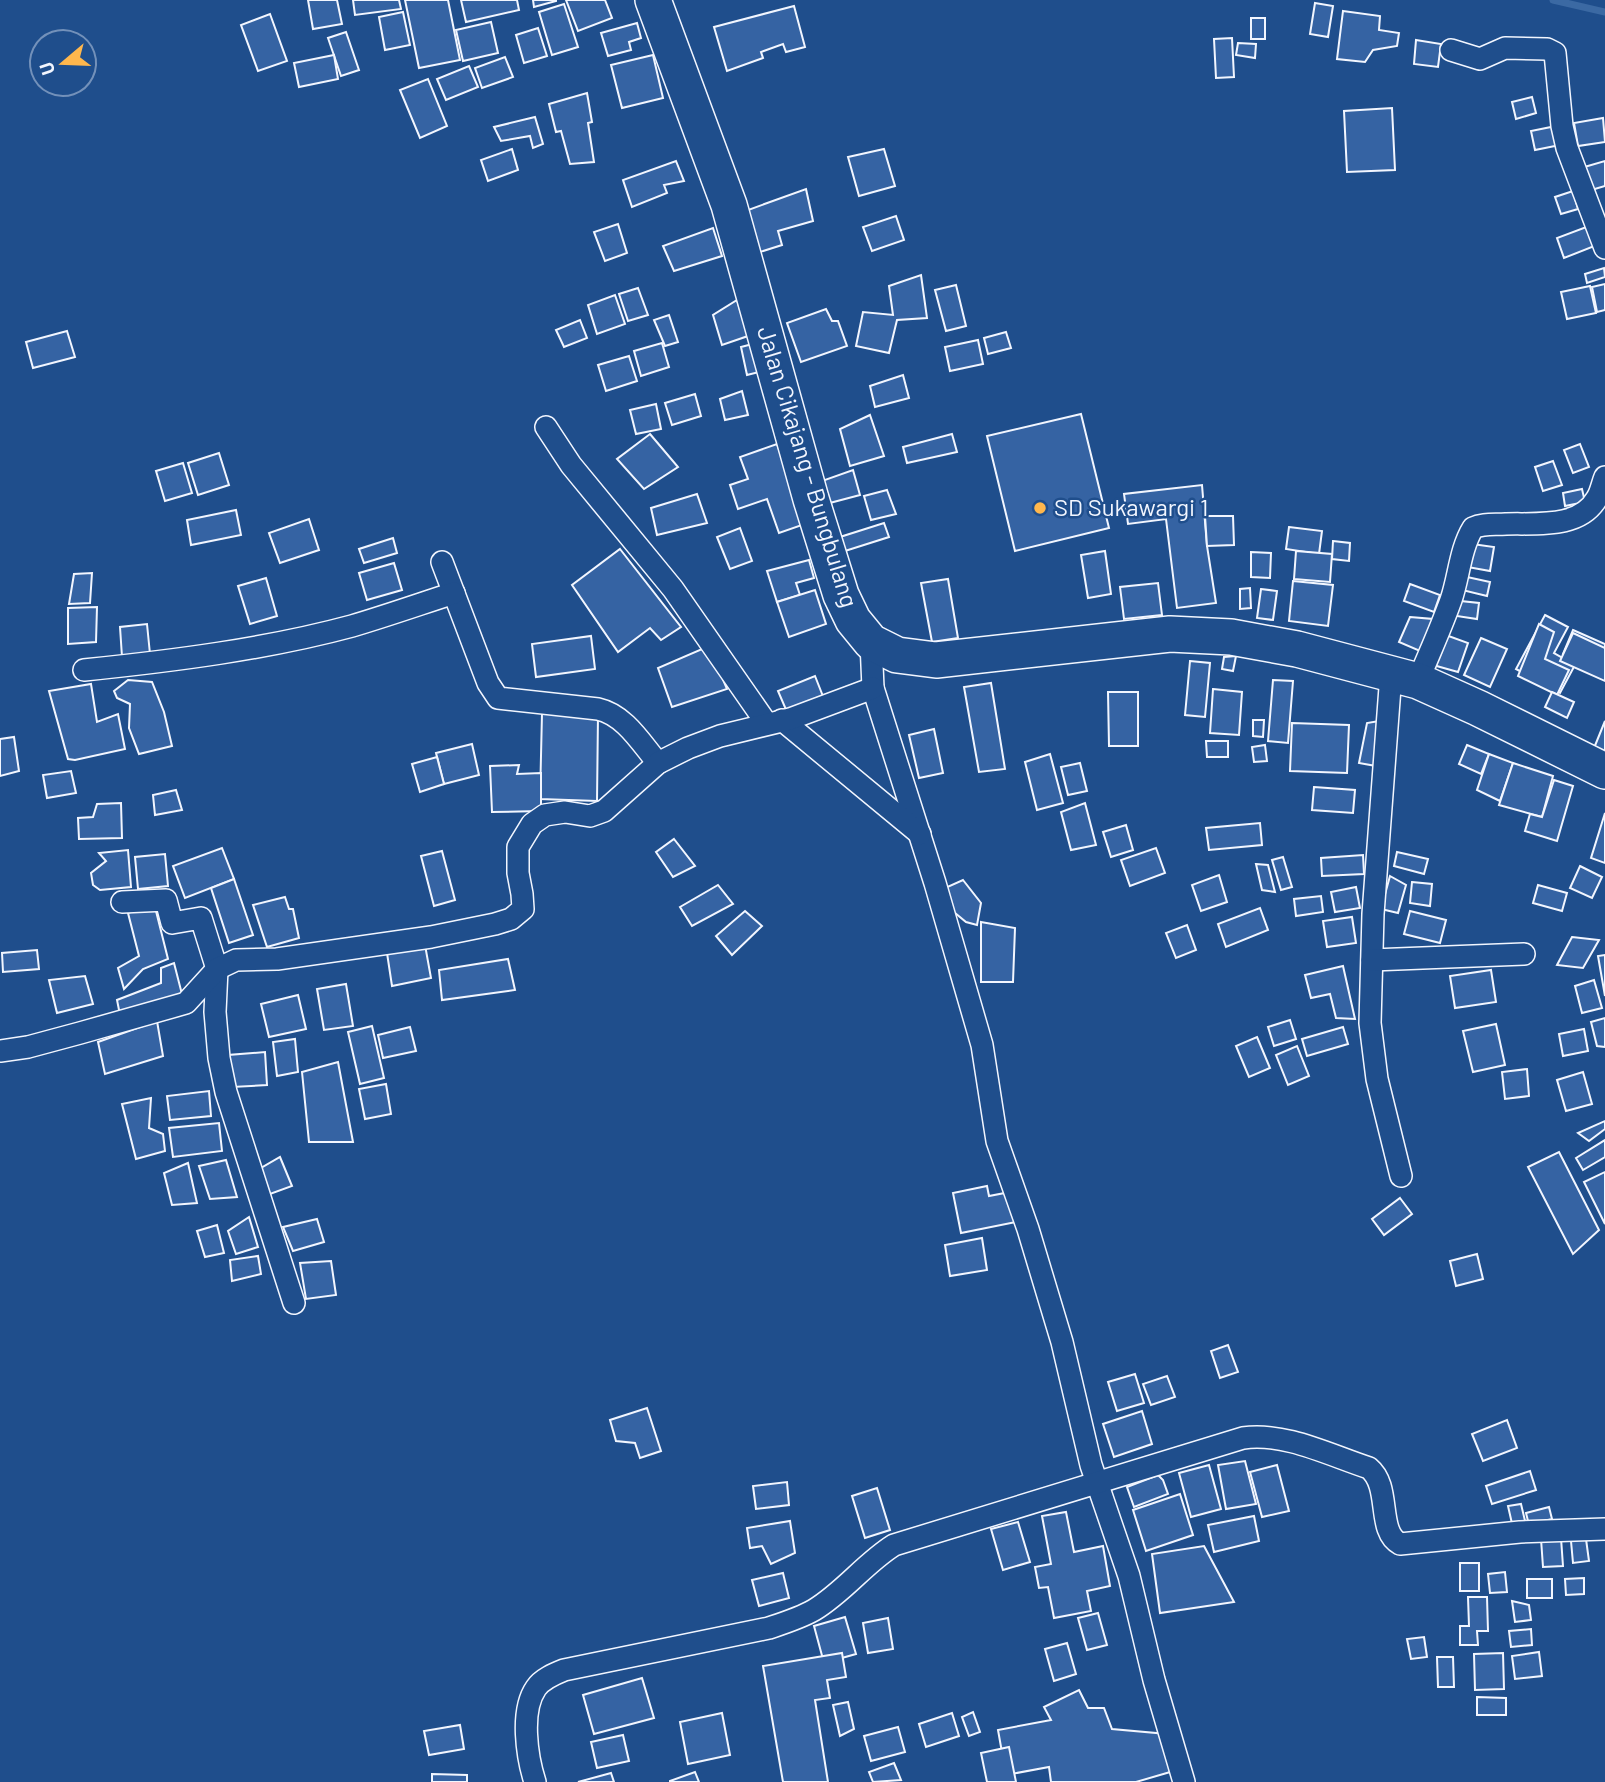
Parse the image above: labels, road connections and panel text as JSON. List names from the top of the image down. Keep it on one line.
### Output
{"streets":{"main road":["Jalan Cikajang - Bungbulang"]},"places":["SD Sukawargi 1"],"north":"left"}
